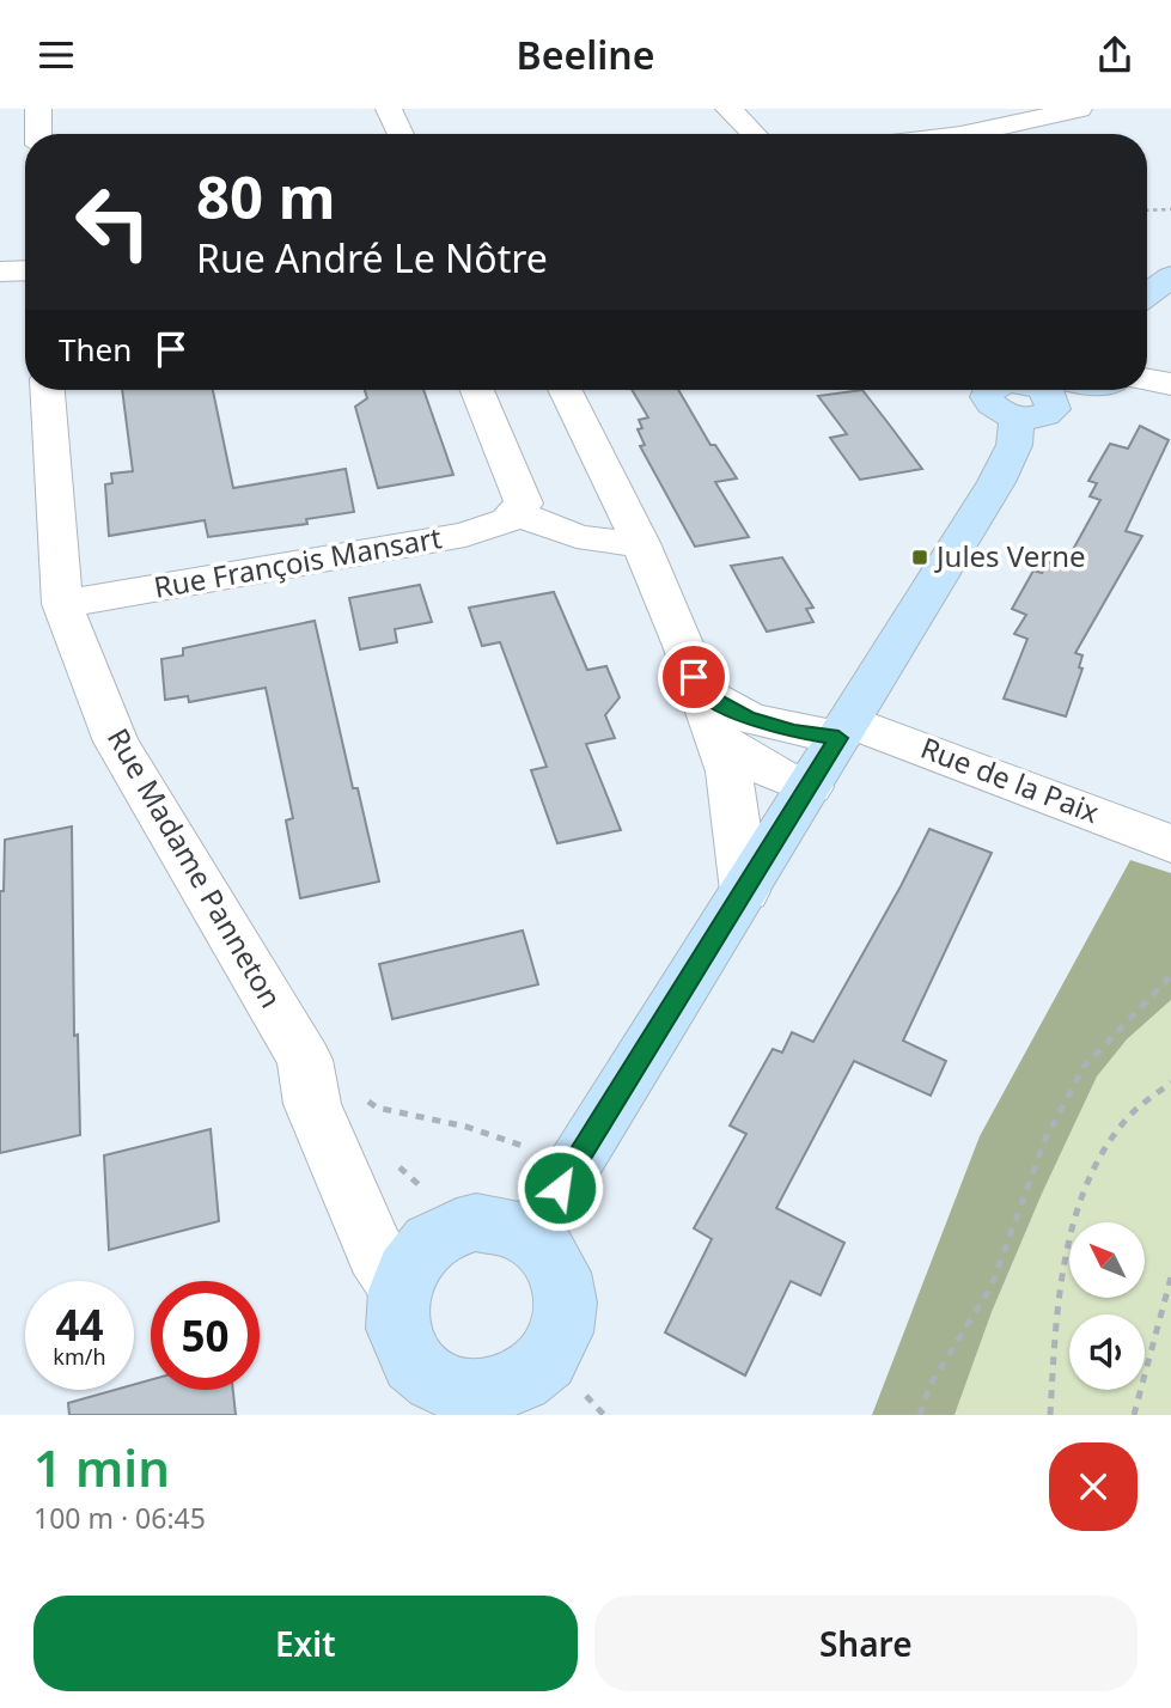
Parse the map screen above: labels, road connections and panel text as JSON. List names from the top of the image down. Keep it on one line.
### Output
{"streets":{"street":["Rue François Mansart","Rue de la Paix","Rue Madame Panneton"]},"crossings":[["Rue François Mansart","Rue Madame Panneton"]],"places":{"transit":["Jules Verne"]},"north":"top left","page":{"header":"Beeline","turn":["80 m","Rue André Le Nôtre"],"then":"Then","speed":"44 km/h","limit":"50","heading":["1 min","100 m · 06:45"],"buttons":["Exit","Share"]}}
